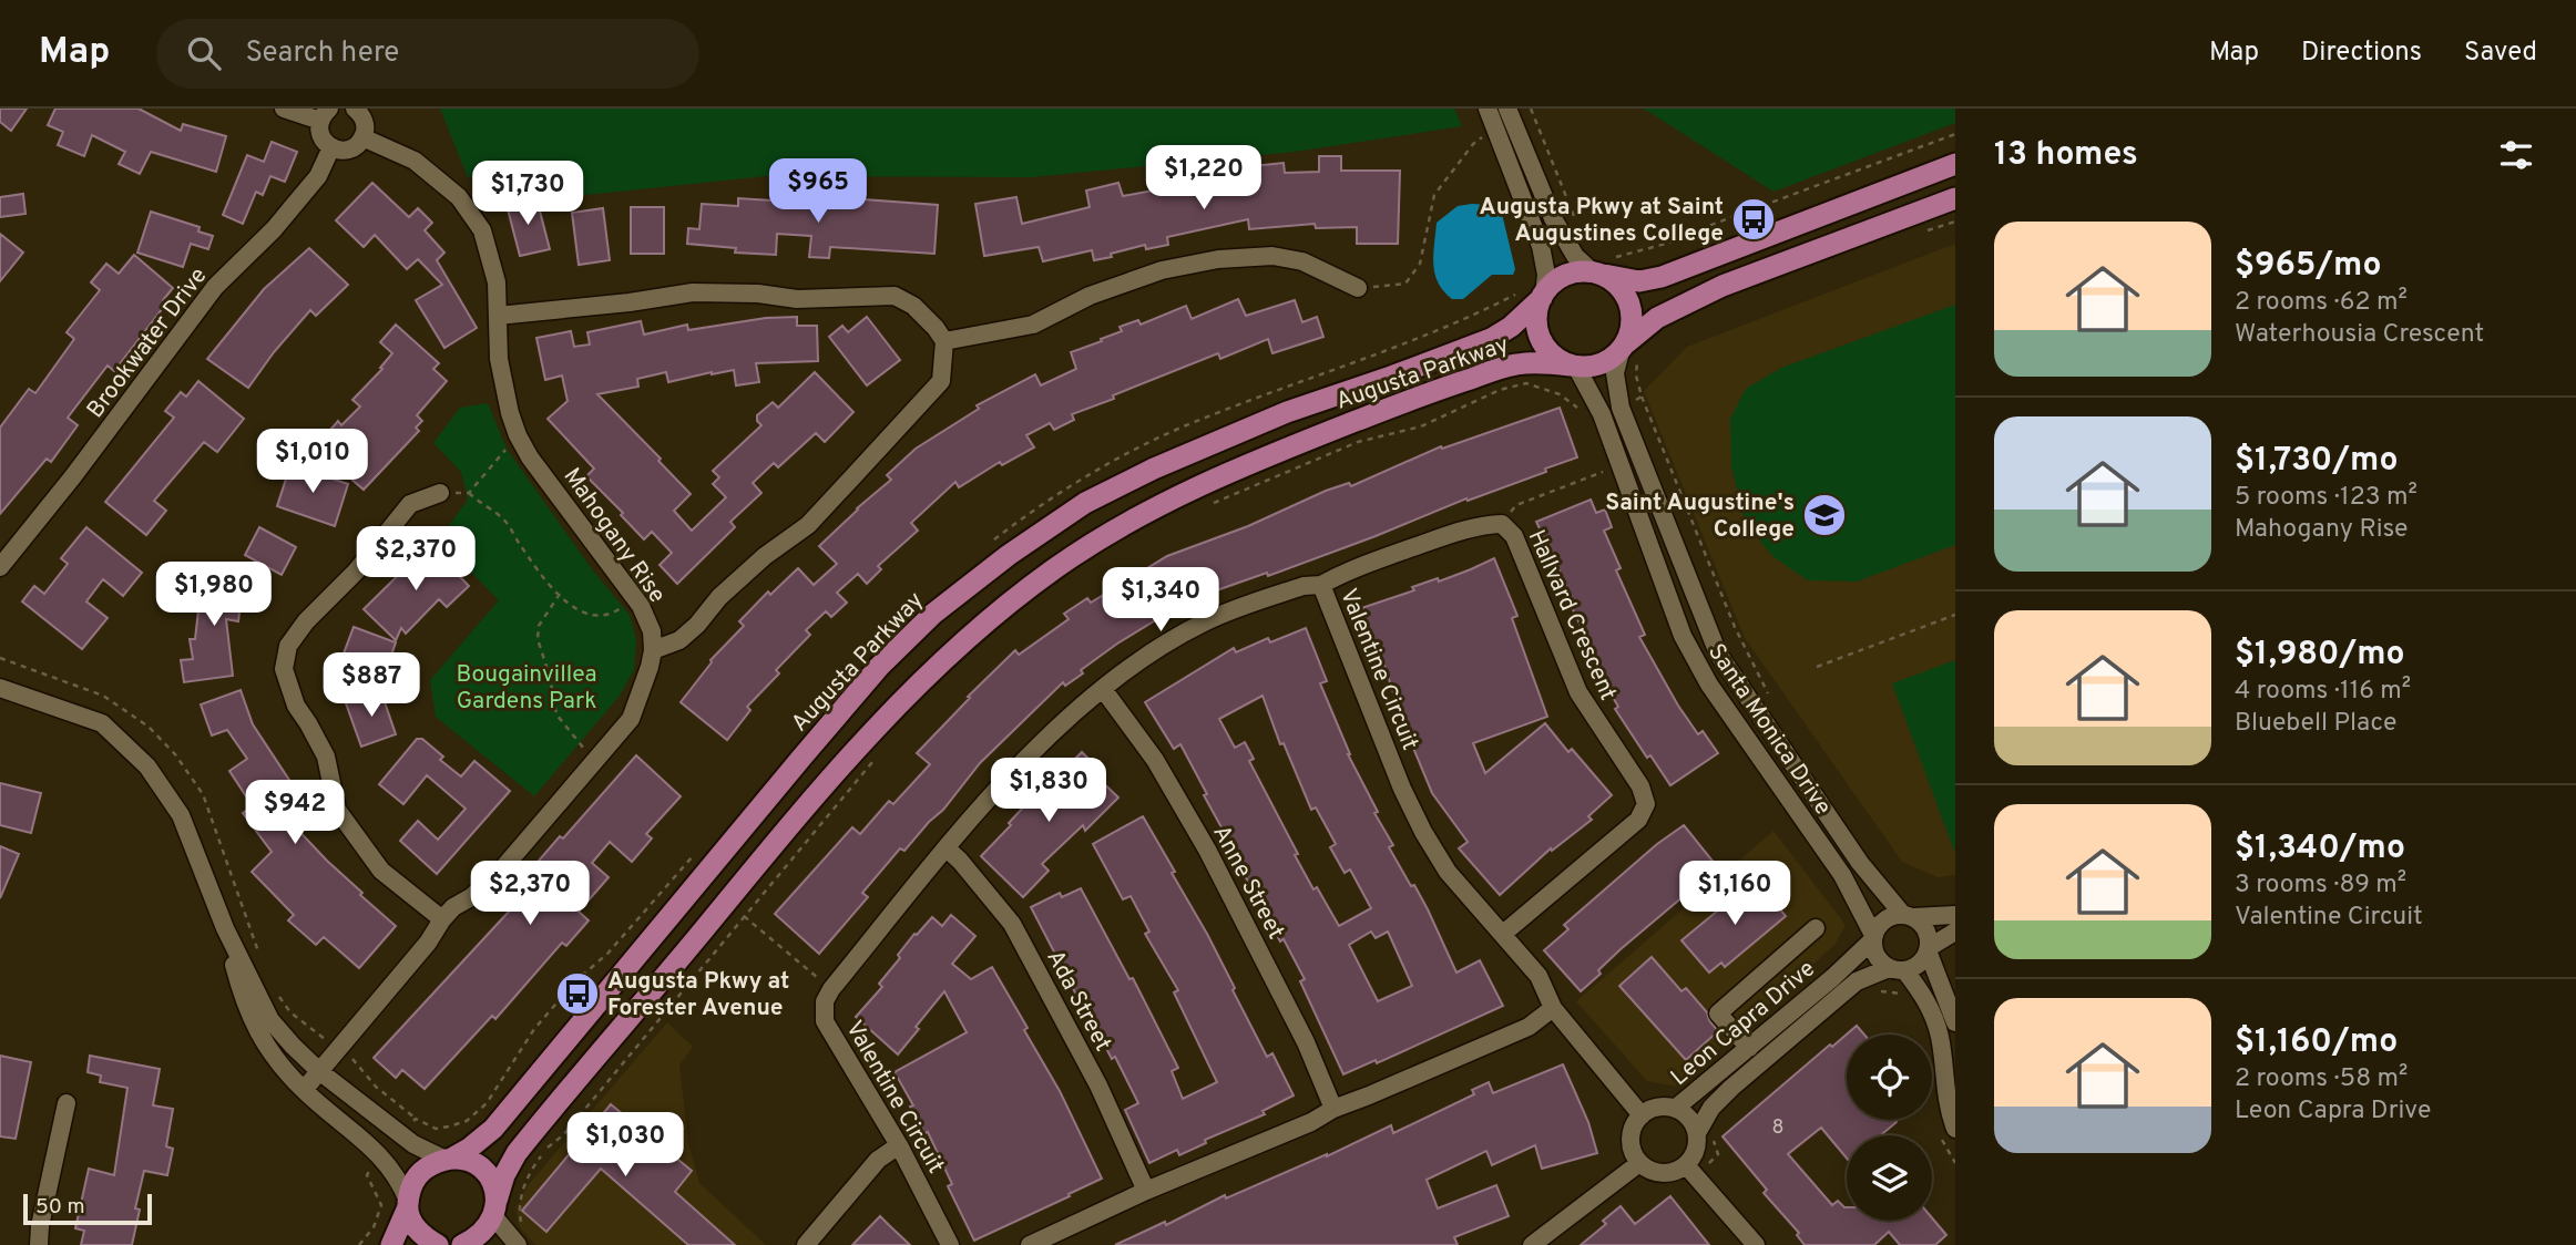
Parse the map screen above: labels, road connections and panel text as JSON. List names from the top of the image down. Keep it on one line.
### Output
{"streets":{"main road":["Augusta Parkway"],"street":["Brookwater Drive","Mahogany Rise","Hallvard Crescent","Valentine Circuit","Santa Monica Drive","Anne Street","Ada Street","Leon Capra Drive"]},"crossings":[["Augusta Parkway","Santa Monica Drive"],["Hallvard Crescent","Valentine Circuit"],["Valentine Circuit","Anne Street"],["Valentine Circuit","Ada Street"],["Valentine Circuit","Leon Capra Drive"],["Santa Monica Drive","Leon Capra Drive"]],"parks":["Bougainvillea Gardens Park"],"places":{"bus stop":["Augusta Pkwy at Saint Augustines College","Augusta Pkwy at Forester Avenue"],"school or university":["Saint Augustine's College"]},"house_numbers":["8"],"scale_bar":"50 m","page":{"header":"Map","search":"Search here","nav":["Map","Directions","Saved"],"heading":"13 homes","price":["$1,220","$965","$1,730","$1,010","$2,370","$1,980","$1,340","$887","$1,830","$942","$2,370","$1,160","$1,030"],"list":[{"name":"$965/mo","note":"2 rooms · 62 m² · Waterhousia Crescent"},{"name":"$1,730/mo","note":"5 rooms · 123 m² · Mahogany Rise"},{"name":"$1,980/mo","note":"4 rooms · 116 m² · Bluebell Place"},{"name":"$1,340/mo","note":"3 rooms · 89 m² · Valentine Circuit"},{"name":"$1,160/mo","note":"2 rooms · 58 m² · Leon Capra Drive"}],"scale":"50 m"}}
